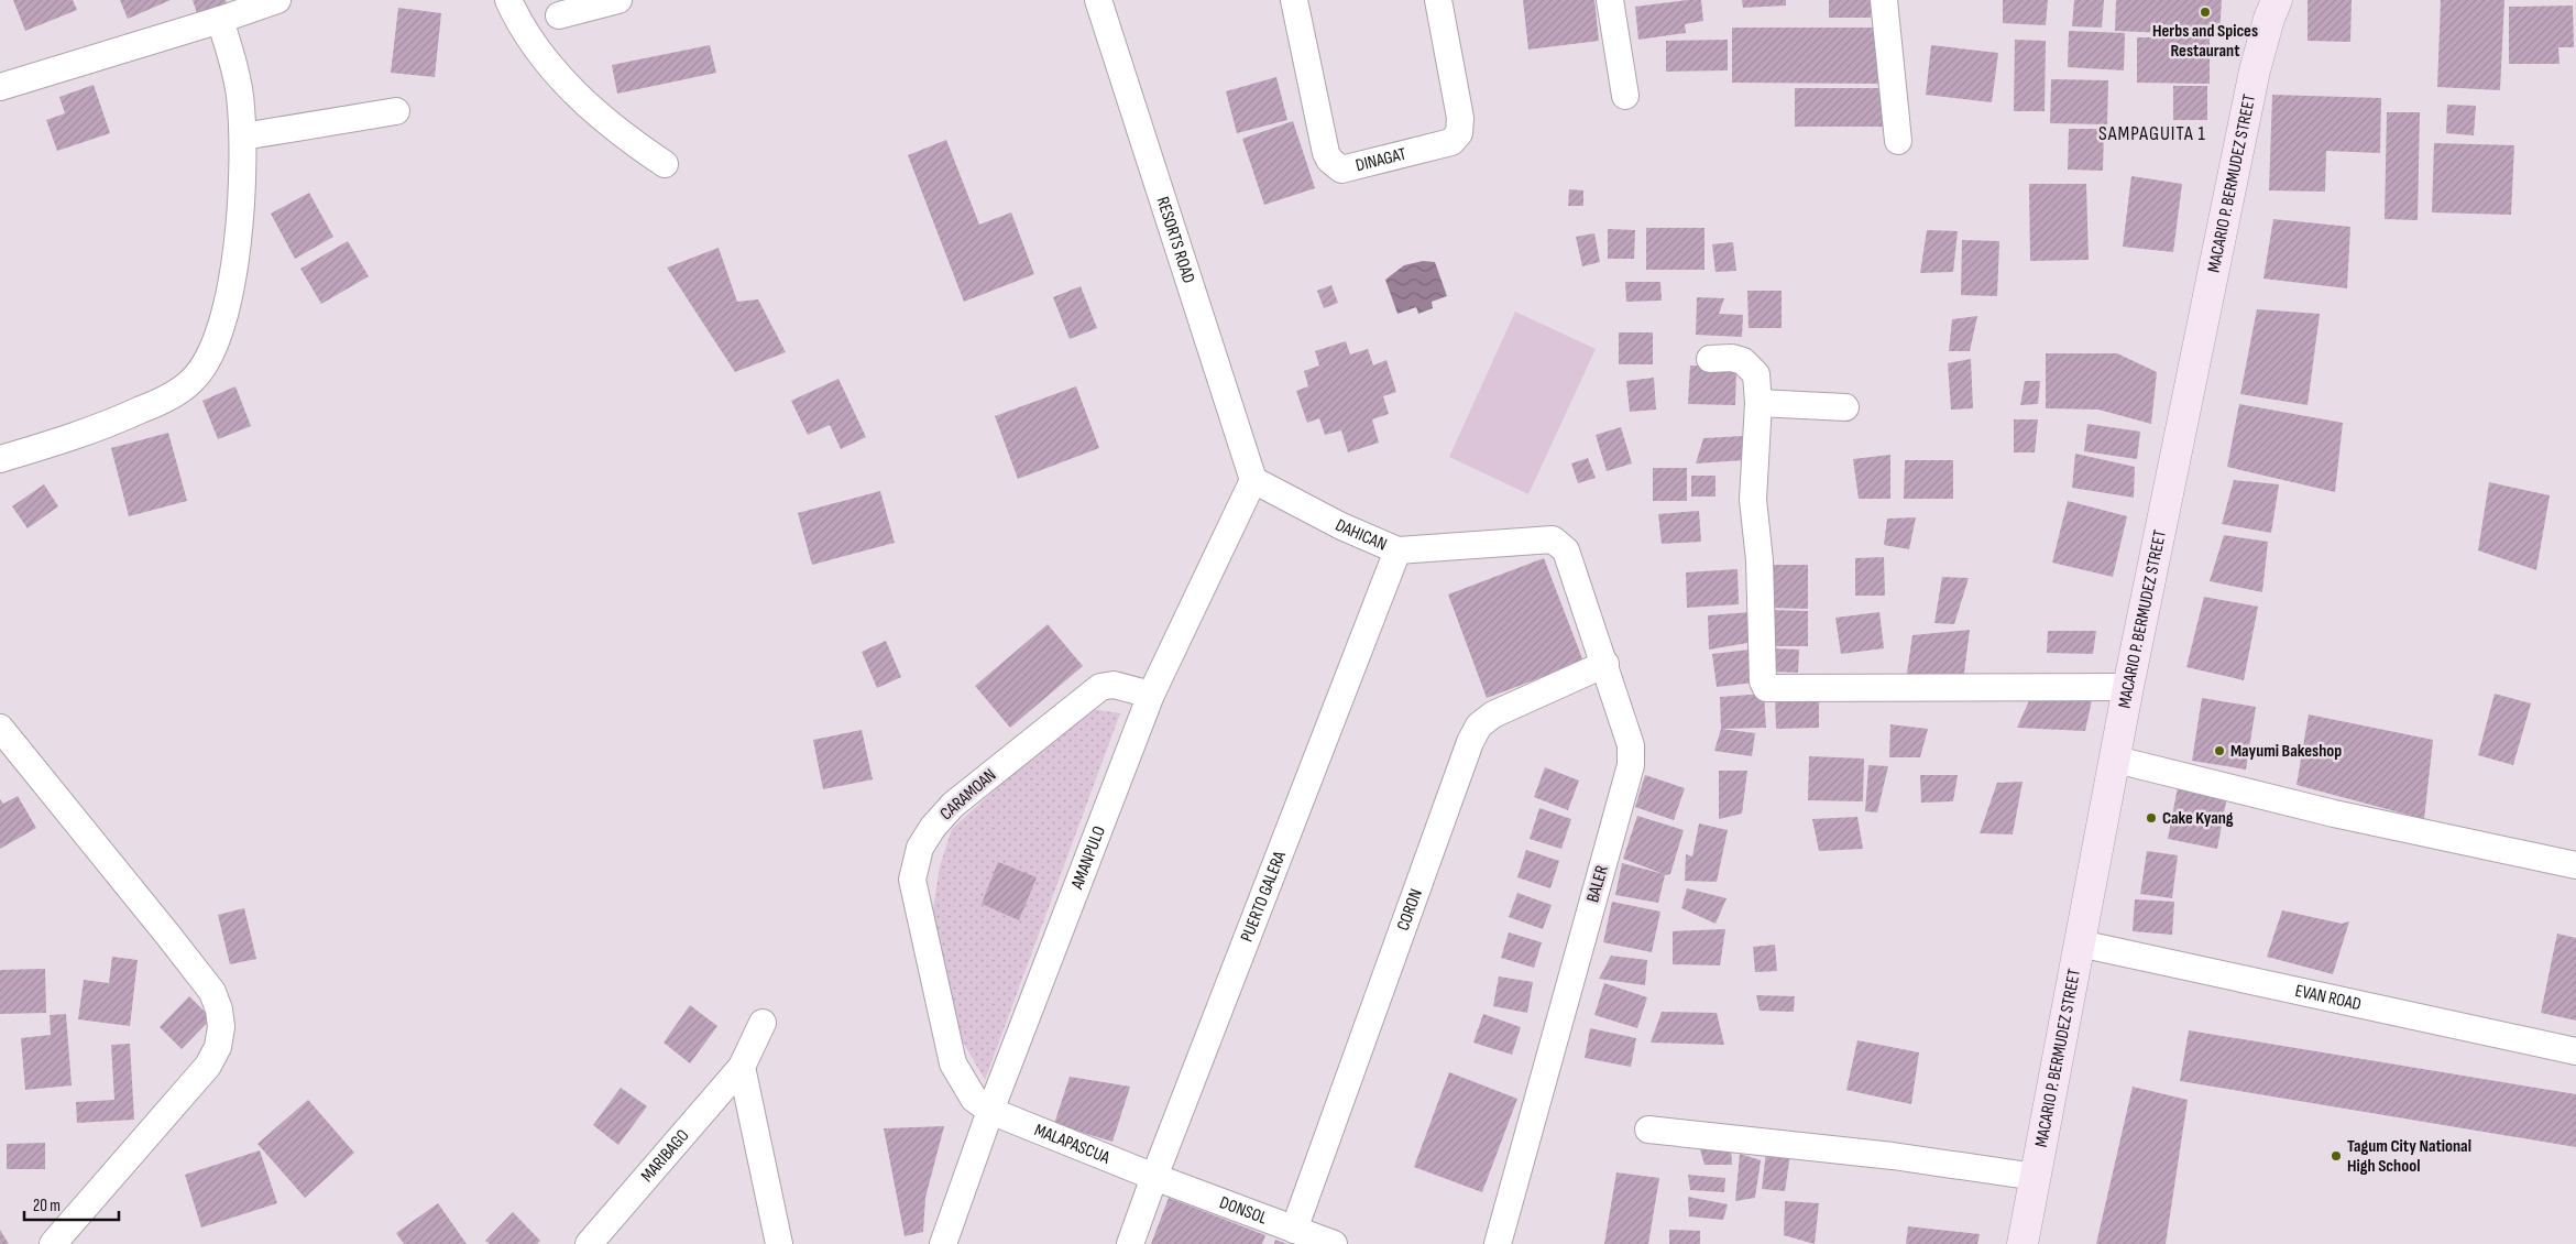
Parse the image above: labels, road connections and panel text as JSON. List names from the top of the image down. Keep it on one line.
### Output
{"streets":{"main road":["MACARIO P. BERMUDEZ STREET"],"street":["DINAGAT","RESORTS ROAD","DAHICAN","CARAMOAN","AMANPULO","BALER","PUERTO GALERA","CORON","EVAN ROAD","MALAPASCUA","MARIBAGO","DONSOL"]},"crossings":[["MACARIO P. BERMUDEZ STREET","EVAN ROAD"],["RESORTS ROAD","DAHICAN"],["RESORTS ROAD","AMANPULO"],["DAHICAN","AMANPULO"],["DAHICAN","BALER"],["DAHICAN","PUERTO GALERA"],["CARAMOAN","AMANPULO"],["CARAMOAN","MALAPASCUA"],["AMANPULO","MALAPASCUA"],["BALER","CORON"],["PUERTO GALERA","MALAPASCUA"],["PUERTO GALERA","DONSOL"],["CORON","DONSOL"],["MALAPASCUA","DONSOL"]],"districts":["SAMPAGUITA 1"],"places":["Herbs and Spices Restaurant","Mayumi Bakeshop","Cake Kyang","Tagum City National High School"],"scale_bar":"20 m"}
